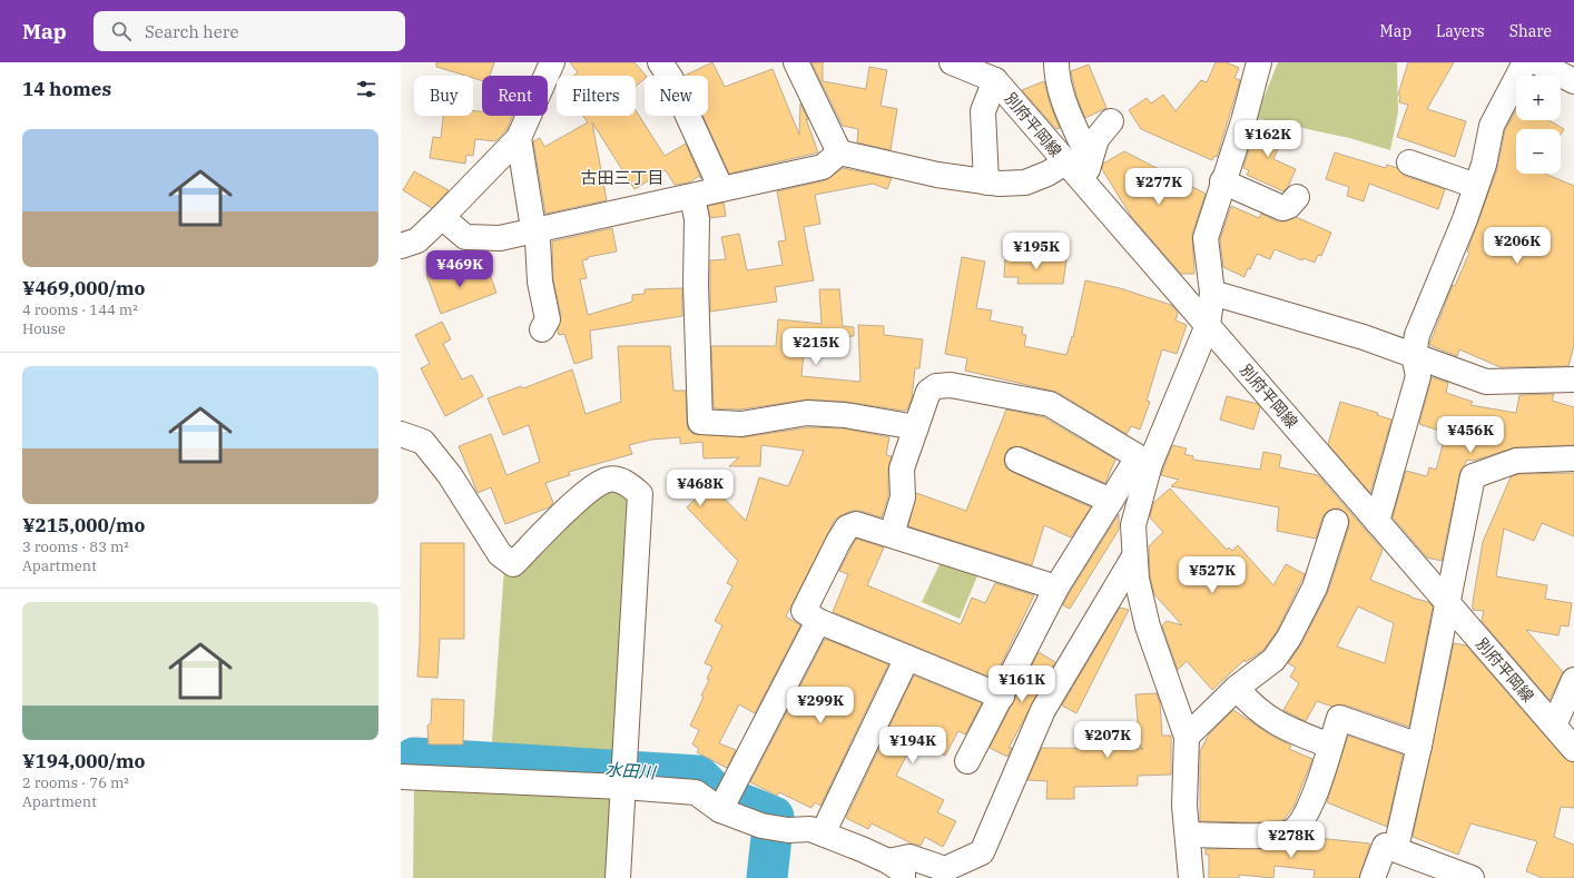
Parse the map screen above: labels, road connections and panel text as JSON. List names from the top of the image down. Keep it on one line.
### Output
{"streets":{"street":["別府平岡線"]},"districts":["古田三丁目"],"water":["水田川"],"page":{"header":"Map","search":"Search here","nav":["Map","Layers","Share"],"heading":"14 homes","map_buttons":["+","−"],"chip":["Buy","Rent","Filters","New"],"list":[{"name":"¥469,000/mo","note":"4 rooms · 144 m² · House"},{"name":"¥215,000/mo","note":"3 rooms · 83 m² · Apartment"},{"name":"¥194,000/mo","note":"2 rooms · 76 m² · Apartment"}],"price":["¥162K","¥277K","¥206K","¥195K","¥469K","¥215K","¥456K","¥468K","¥527K","¥161K","¥299K","¥207K","¥194K","¥278K"]}}
